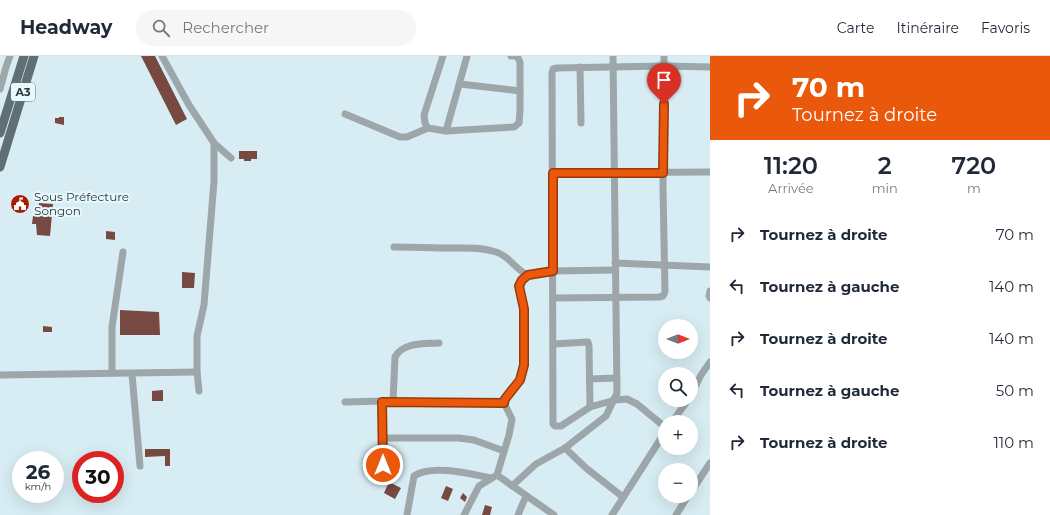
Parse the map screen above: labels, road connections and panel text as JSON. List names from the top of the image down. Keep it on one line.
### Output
{"streets":{"main road":["A3"]},"places":{"public building":["Sous Préfecture Songon"]},"north":"right","page":{"header":"Headway","search":"Rechercher","nav":["Carte","Itinéraire","Favoris"],"turn":["70 m","Tournez à droite"],"eta":["11:20","Arrivée","2","min","720","m"],"list":[{"name":"Tournez à droite","value":"70 m"},{"name":"Tournez à gauche","value":"140 m"},{"name":"Tournez à droite","value":"140 m"},{"name":"Tournez à gauche","value":"50 m"},{"name":"Tournez à droite","value":"110 m"}],"map_buttons":["+","−"],"speed":"26 km/h","limit":"30"}}
